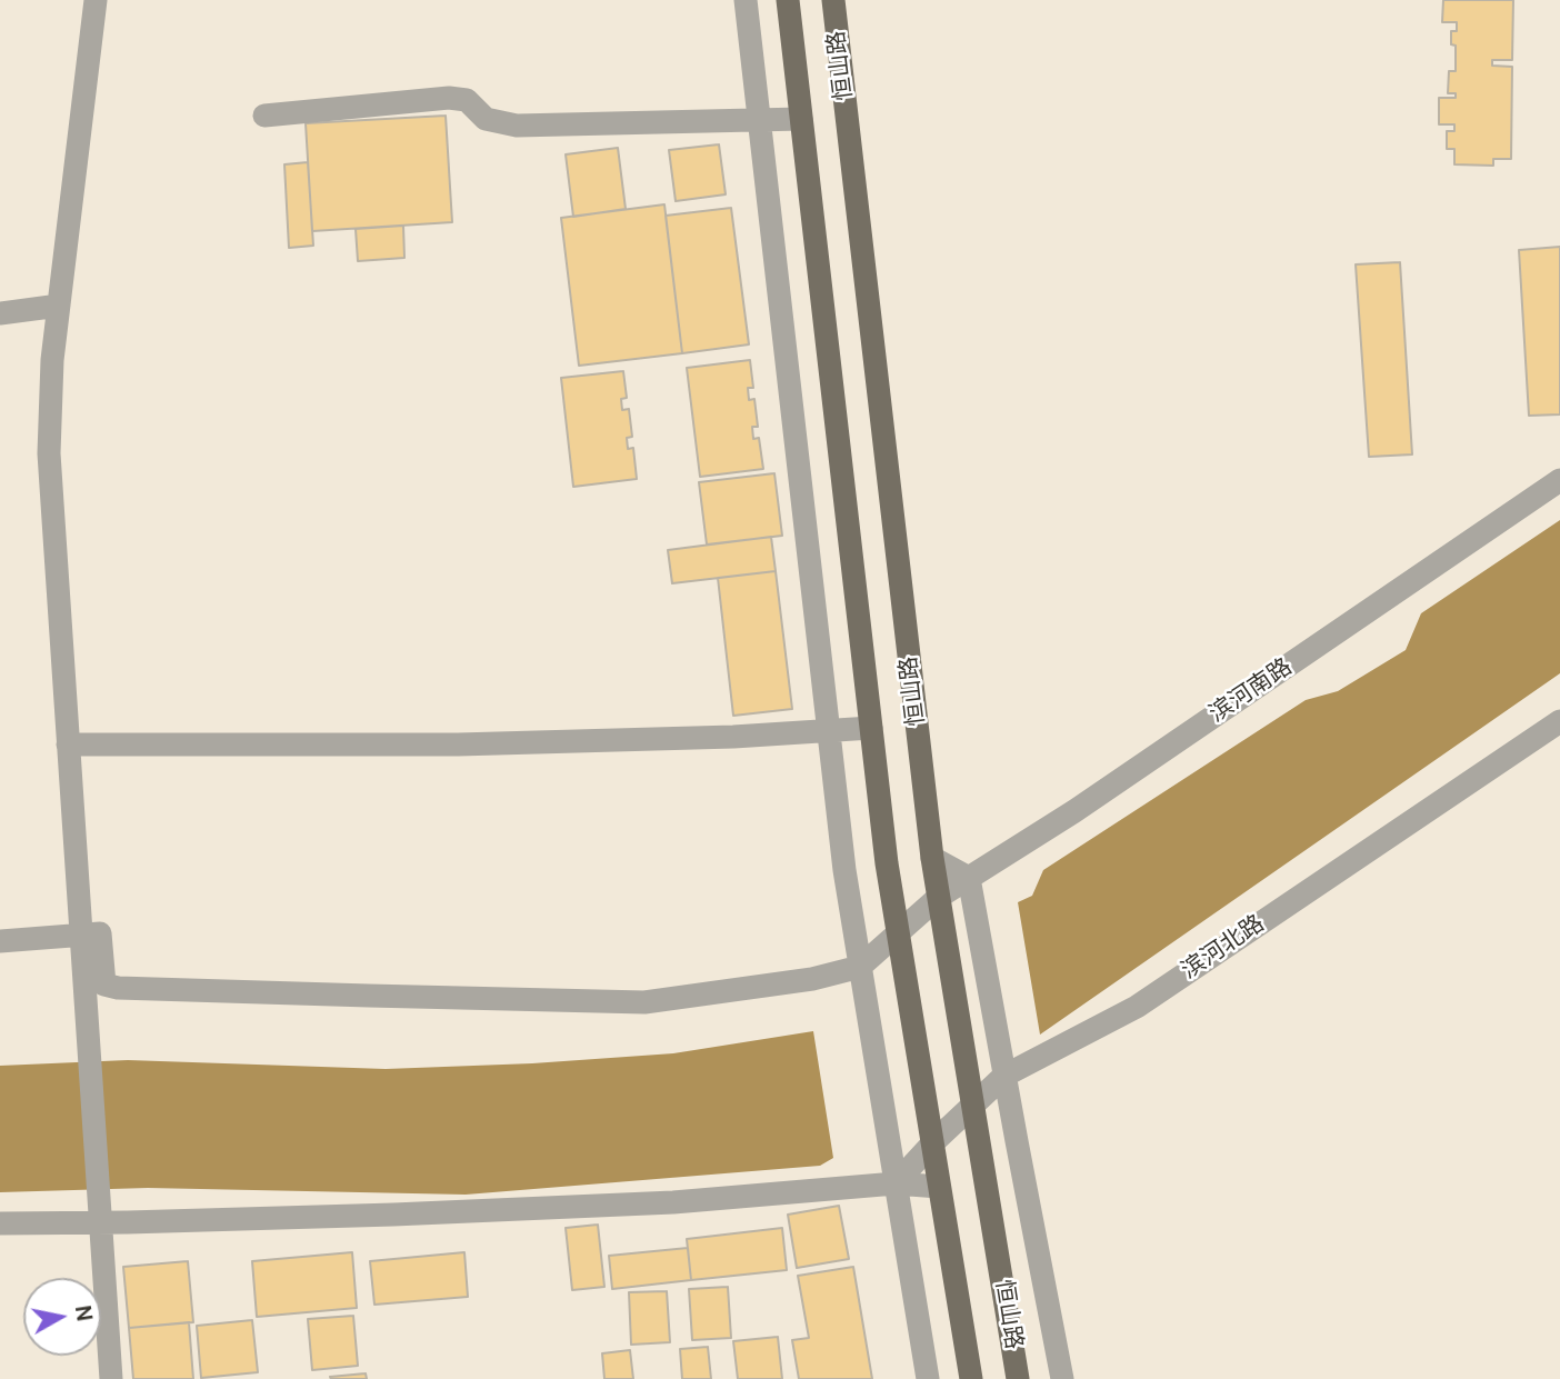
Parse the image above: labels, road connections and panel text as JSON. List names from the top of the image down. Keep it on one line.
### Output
{"streets":{"main road":["恒山路"],"street":["滨河南路","滨河北路"]},"crossings":[["恒山路","滨河南路"],["恒山路","滨河北路"]],"north":"right"}
